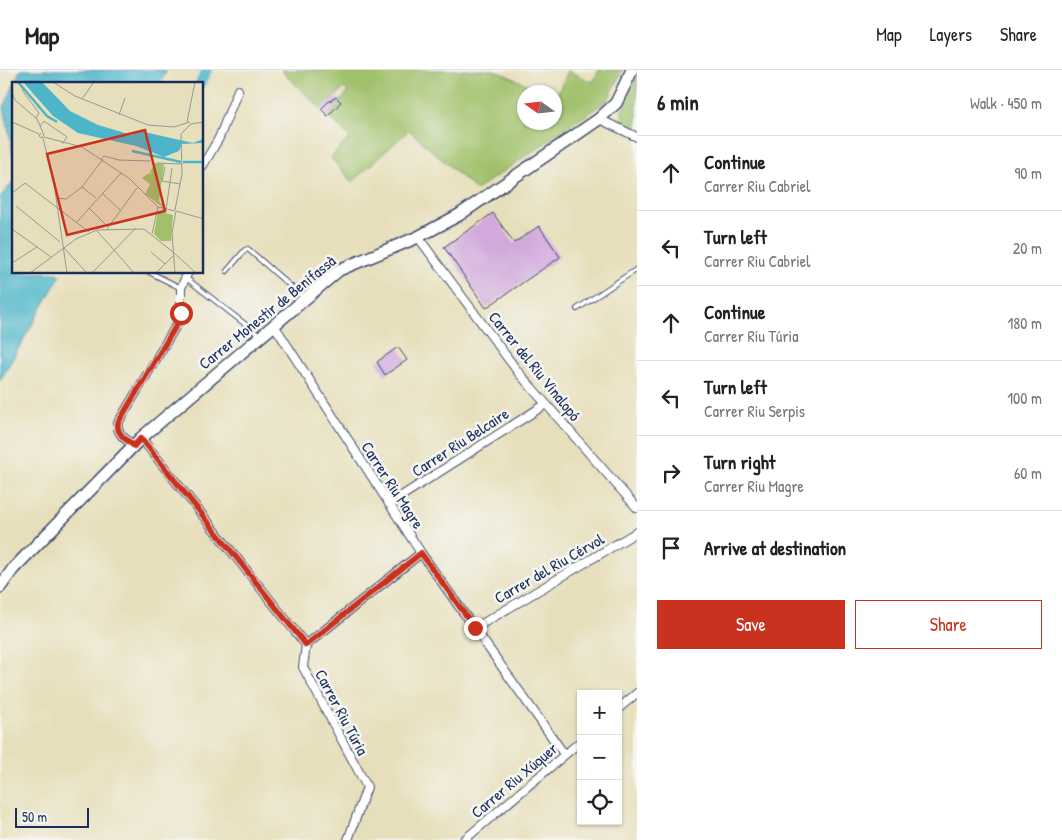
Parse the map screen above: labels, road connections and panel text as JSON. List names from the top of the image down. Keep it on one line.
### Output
{"streets":{"street":["Carrer Monestir de Benifassà","Carrer del Riu Vinalopó","Carrer Riu Belcaire","Carrer Riu Magre","Carrer del Riu Cérvol","Carrer Riu Túria","Carrer Riu Xúquer"]},"crossings":[["Carrer Monestir de Benifassà","Carrer del Riu Vinalopó"],["Carrer Monestir de Benifassà","Carrer Riu Magre"],["Carrer del Riu Vinalopó","Carrer Riu Belcaire"],["Carrer Riu Belcaire","Carrer Riu Magre"],["Carrer Riu Magre","Carrer del Riu Cérvol"],["Carrer Riu Magre","Carrer Riu Xúquer"]],"scale_bar":"50 m","north":"left","page":{"header":"Map","nav":["Map","Layers","Share"],"heading":["6 min","Walk · 450 m"],"list":[["Continue","Carrer Riu Cabriel","90 m"],["Turn left","Carrer Riu Cabriel","20 m"],["Continue","Carrer Riu Túria","180 m"],["Turn left","Carrer Riu Serpis","100 m"],["Turn right","Carrer Riu Magre","60 m"],"Arrive at destination"],"buttons":["Save","Share"],"map_buttons":["+","−"],"scale":"50 m"}}
